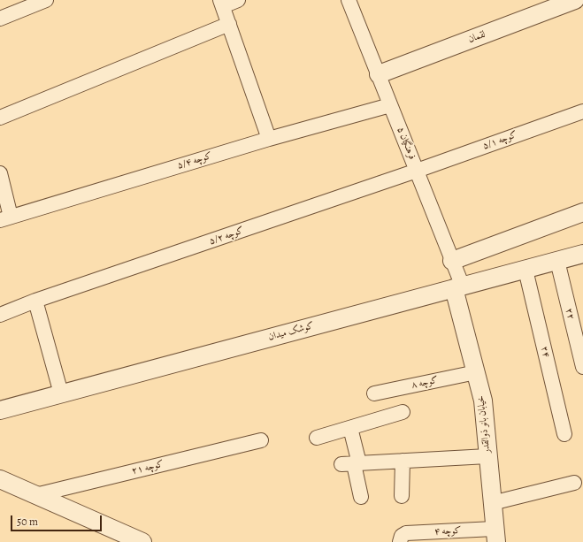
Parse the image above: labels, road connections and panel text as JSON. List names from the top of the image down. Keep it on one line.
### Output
{"streets":{"street":["لقمان","کوچه ۵/۱","فرهنگیان ۵","کوچه ۵/۴","کوچه ۵/۲","۲۲","کوشک میدان","۲۴","کوچه ۸","خیابان بانو ذوالقدر","کوچه ۲۱","کوچه ۴"]},"crossings":[["لقمان","فرهنگیان ۵"],["کوچه ۵/۱","فرهنگیان ۵"],["کوچه ۵/۱","کوچه ۵/۲"],["فرهنگیان ۵","کوچه ۵/۴"],["فرهنگیان ۵","کوچه ۵/۲"],["فرهنگیان ۵","کوشک میدان"],["فرهنگیان ۵","خیابان بانو ذوالقدر"],["۲۲","کوشک میدان"],["کوشک میدان","۲۴"],["کوشک میدان","خیابان بانو ذوالقدر"],["کوچه ۸","خیابان بانو ذوالقدر"],["خیابان بانو ذوالقدر","کوچه ۴"]],"scale_bar":"50 m"}
